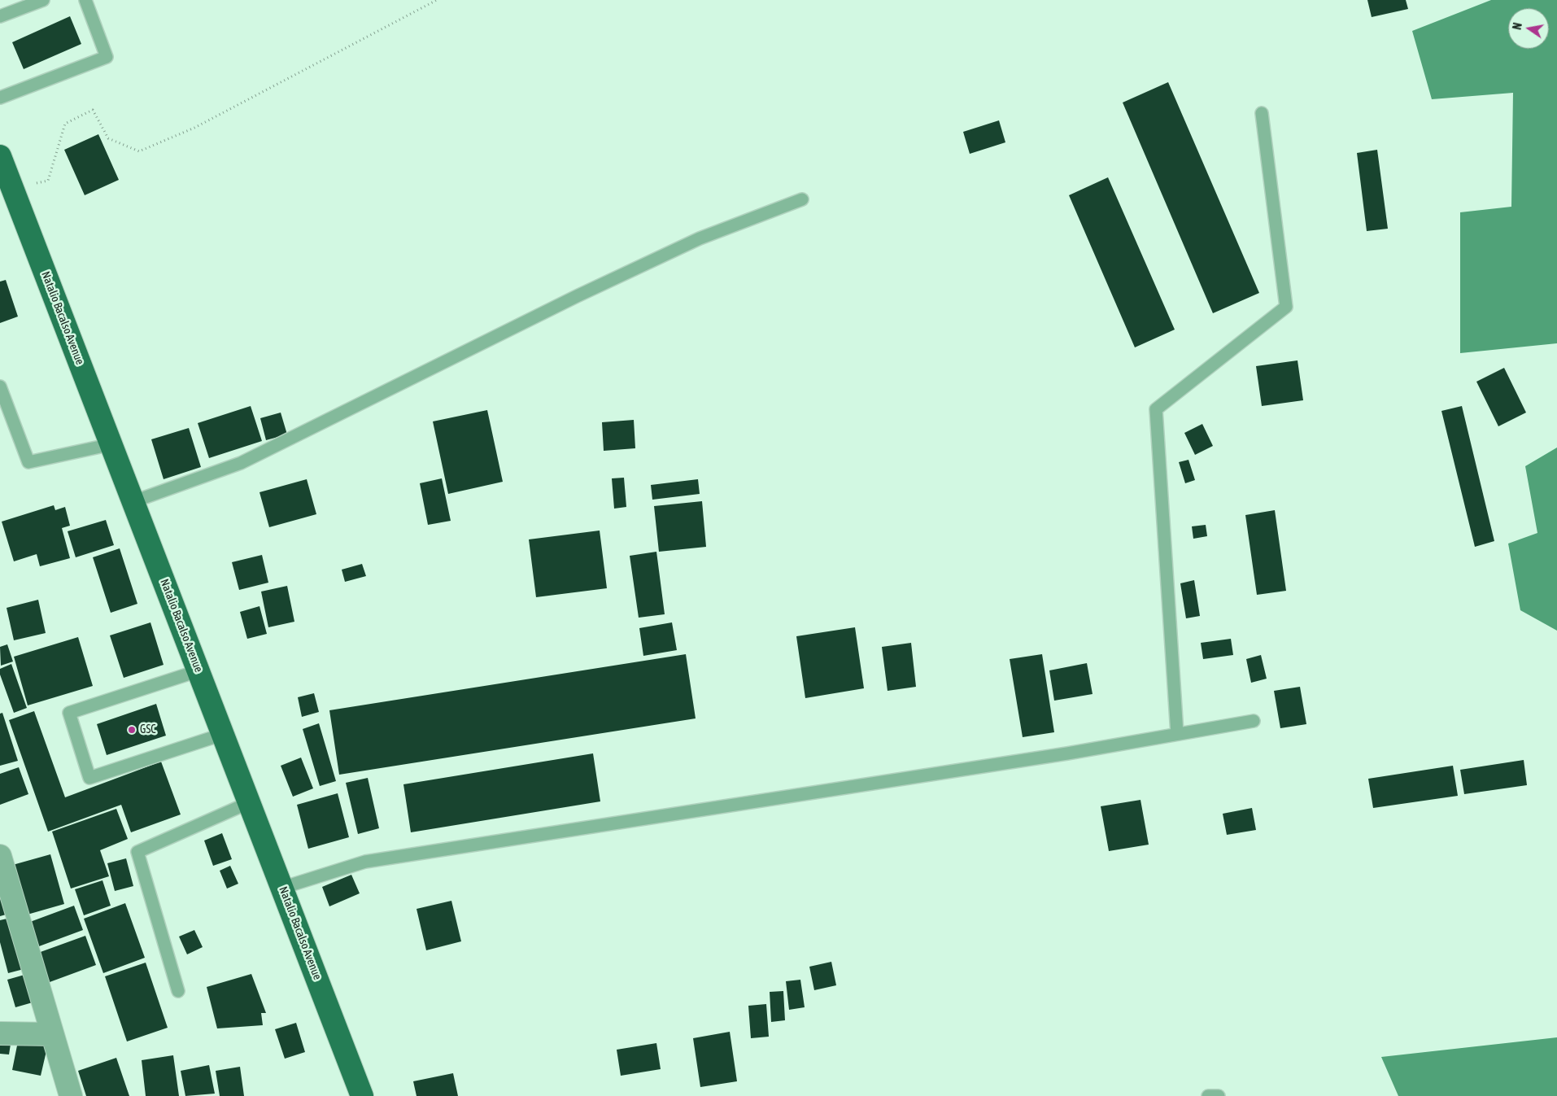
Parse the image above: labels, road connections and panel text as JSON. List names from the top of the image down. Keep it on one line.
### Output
{"streets":{"highway":["Natalio Bacalso Avenue"]},"places":["GSC"],"north":"left"}
